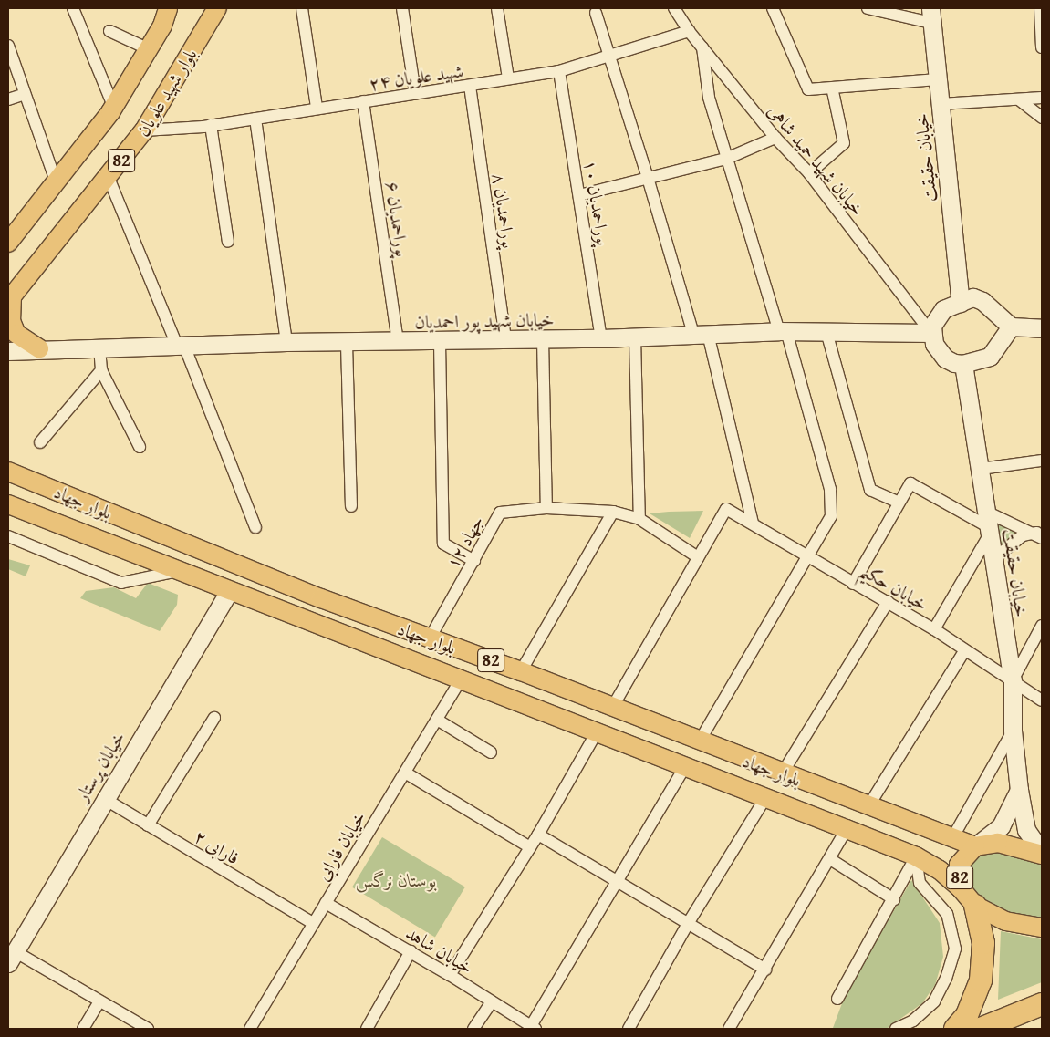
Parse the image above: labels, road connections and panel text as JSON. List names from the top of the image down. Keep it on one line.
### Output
{"streets":{"highway":["82"],"main road":["بلوار شهید علویان","بلوار جهاد"],"street":["شهید علویان ۲۴","خیابان حقیقت","خیابان شهید حمید شاهی","پوراحمدیان ۱۰","پوراحمدیان ۸","پوراحمدیان ۶","خیابان شهید پور احمدیان","جهاد ۱۲","خیابان حکیم","خیابان پرستار","خیابان فارابی","فارابی ۲","خیابان شاهد"]},"crossings":[["شهید علویان ۲۴","بلوار شهید علویان"],["شهید علویان ۲۴","خیابان شهید حمید شاهی"],["شهید علویان ۲۴","پوراحمدیان ۱۰"],["شهید علویان ۲۴","پوراحمدیان ۸"],["شهید علویان ۲۴","پوراحمدیان ۶"],["خیابان حقیقت","خیابان شهید حمید شاهی"],["خیابان حقیقت","82"],["خیابان حقیقت","خیابان شهید پور احمدیان"],["خیابان حقیقت","خیابان حکیم"],["خیابان شهید حمید شاهی","خیابان شهید پور احمدیان"],["82","بلوار جهاد"],["پوراحمدیان ۱۰","خیابان شهید پور احمدیان"],["پوراحمدیان ۸","خیابان شهید پور احمدیان"],["پوراحمدیان ۶","خیابان شهید پور احمدیان"],["بلوار جهاد","جهاد ۱۲"],["بلوار جهاد","خیابان پرستار"],["بلوار جهاد","خیابان فارابی"],["جهاد ۱۲","خیابان حکیم"],["خیابان پرستار","فارابی ۲"],["خیابان فارابی","فارابی ۲"],["خیابان فارابی","خیابان شاهد"]],"parks":["بوستان نرگس"]}
